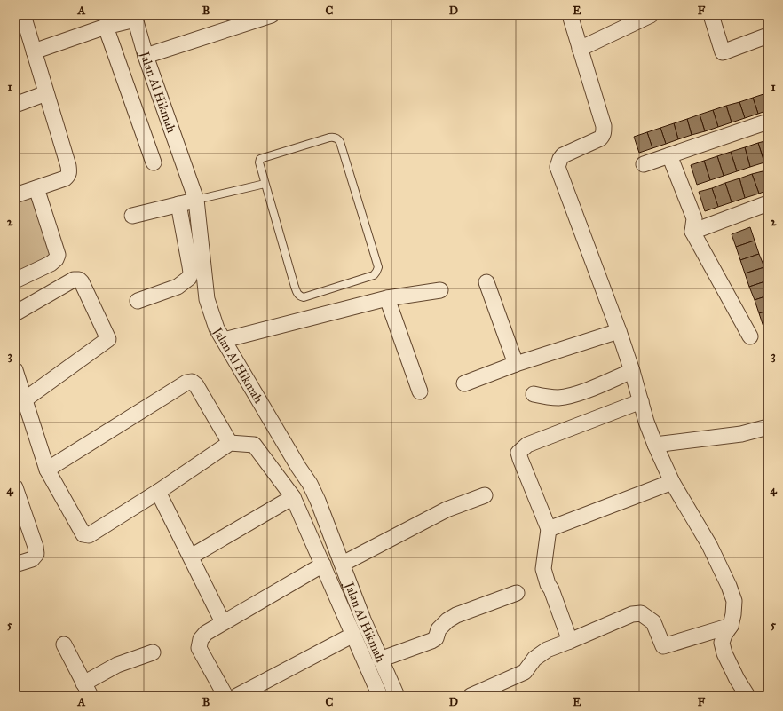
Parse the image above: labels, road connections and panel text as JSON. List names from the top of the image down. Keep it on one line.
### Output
{"streets":{"street":["Jalan Al Hikmah"]},"grid":{"columns":["A","B","C","D","E","F"],"rows":["1","2","3","4","5"]}}
